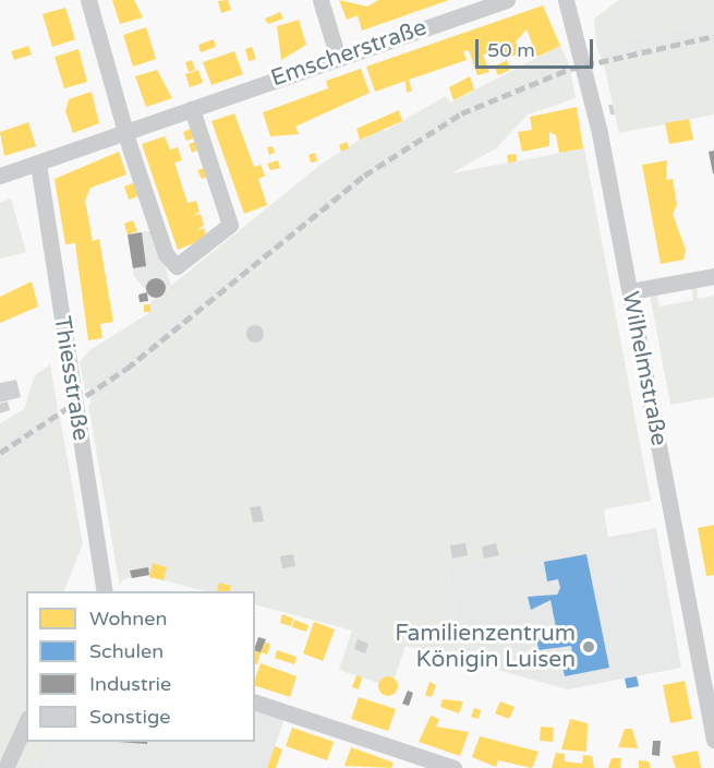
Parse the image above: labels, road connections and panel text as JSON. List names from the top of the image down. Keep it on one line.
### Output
{"streets":{"street":["Emscherstraße","Wilhelmstraße","Thiesstraße"]},"crossings":[["Emscherstraße","Thiesstraße"]],"places":["Familienzentrum Königin Luisen"],"legend":["Wohnen","Schulen","Industrie","Sonstige"],"scale_bar":"50 m"}
